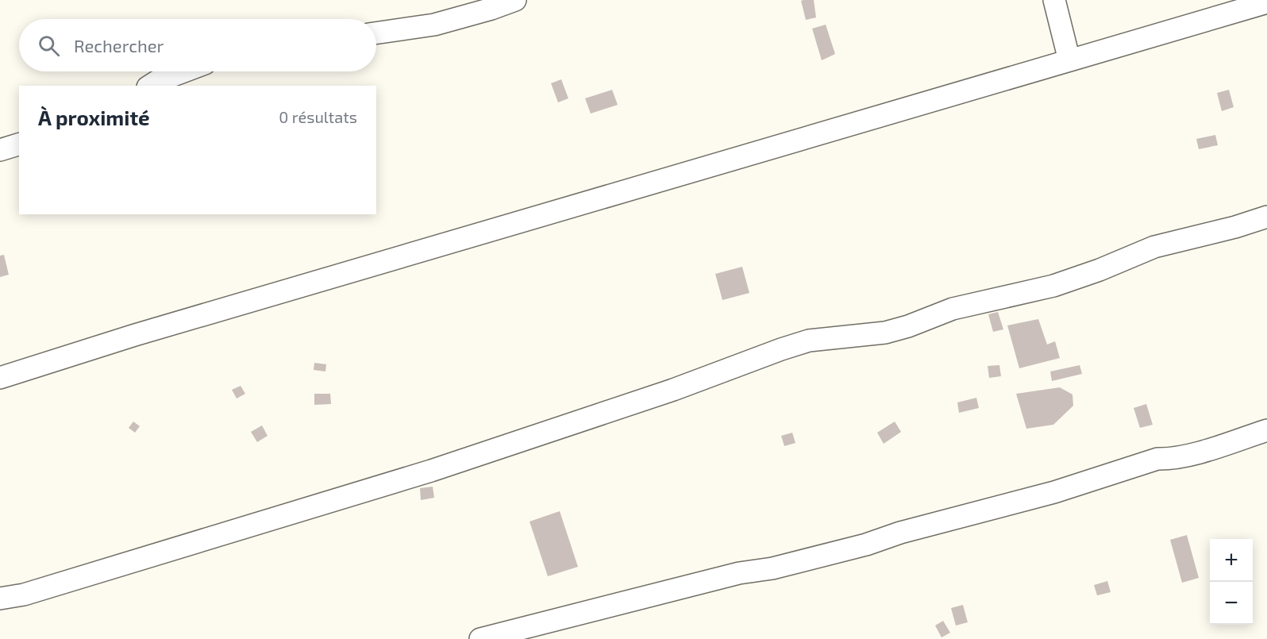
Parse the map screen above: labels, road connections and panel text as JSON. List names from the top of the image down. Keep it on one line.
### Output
{"page":{"search":"Rechercher","heading":["À proximité","0 résultats"],"map_buttons":["+","−"]}}
